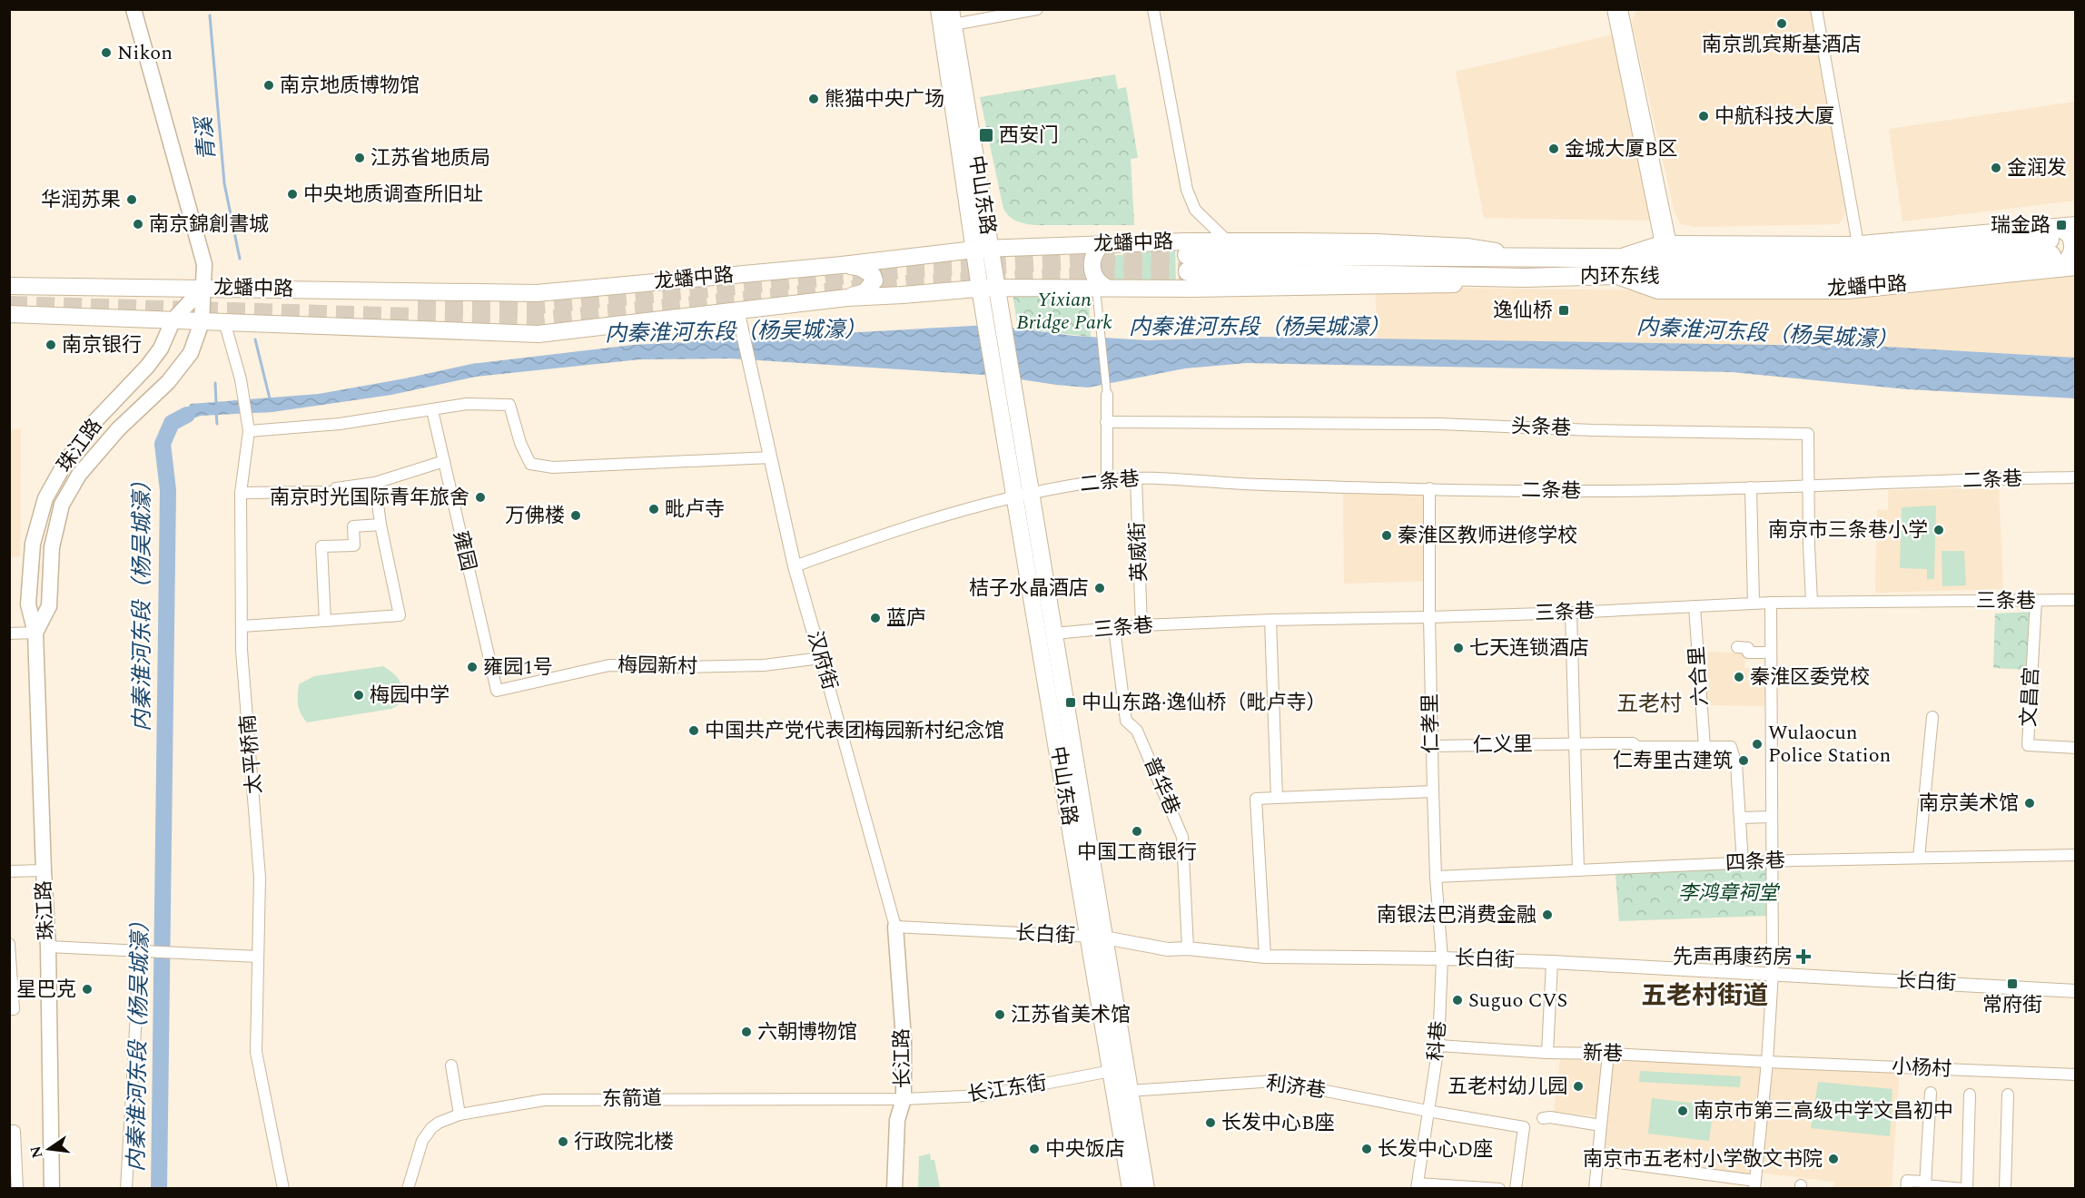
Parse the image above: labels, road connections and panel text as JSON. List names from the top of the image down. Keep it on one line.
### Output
{"streets":{"highway":["内环东线"],"main road":["中山东路","龙蟠中路","珠江路","长江路"],"street":["头条巷","二条巷","雍园","英威街","三条巷","汉府街","梅园新村","六合里","文昌宫","仁孝里","仁义里","太平桥南","普华巷","四条巷","长白街","科巷","新巷","小杨村","利济巷","长江东街","东箭道"]},"crossings":[["中山东路","龙蟠中路"],["中山东路","二条巷"],["中山东路","三条巷"],["中山东路","长白街"],["中山东路","利济巷"],["中山东路","长江东街"],["龙蟠中路","内环东线"],["龙蟠中路","珠江路"],["龙蟠中路","汉府街"],["龙蟠中路","太平桥南"],["头条巷","二条巷"],["头条巷","三条巷"],["二条巷","英威街"],["二条巷","仁孝里"],["雍园","梅园新村"],["英威街","三条巷"],["三条巷","六合里"],["三条巷","文昌宫"],["三条巷","仁孝里"],["三条巷","普华巷"],["汉府街","梅园新村"],["汉府街","长白街"],["汉府街","长江路"],["六合里","仁义里"],["仁孝里","仁义里"],["仁孝里","四条巷"],["仁孝里","长白街"],["仁孝里","科巷"],["普华巷","长白街"],["长白街","科巷"],["长白街","长江路"],["科巷","新巷"],["科巷","利济巷"],["新巷","小杨村"],["长江路","长江东街"],["长江路","东箭道"],["长江东街","东箭道"]],"districts":["五老村","五老村街道"],"water":["青溪","内秦淮河东段（杨吴城濠）"],"parks":["Yixian Bridge Park","李鸿章祠堂"],"places":{"other":["南京凯宾斯基酒店","Nikon","南京地质博物馆","熊猫中央广场","中航科技大厦","金城大厦B区","江苏省地质局","金润发","中央地质调查所旧址","华润苏果","南京錦創書城","南京银行","南京时光国际青年旅舍","毗卢寺","万佛楼","南京市三条巷小学","秦淮区教师进修学校","桔子水晶酒店","蓝庐","七天连锁酒店","雍园1号","秦淮区委党校","梅园中学","中国共产党代表团梅园新村纪念馆","Wulaocun Police Station","仁寿里古建筑","南京美术馆","中国工商银行","南银法巴消费金融","星巴克","Suguo CVS","江苏省美术馆","六朝博物馆","五老村幼儿园","南京市第三高级中学文昌初中","长发中心B座","行政院北楼","中央饭店","长发中心D座","南京市五老村小学敬文书院"],"transit":["西安门","瑞金路","逸仙桥","中山东路·逸仙桥（毗卢寺）","常府街"],"health":["先声再康药房"]},"north":"left"}
